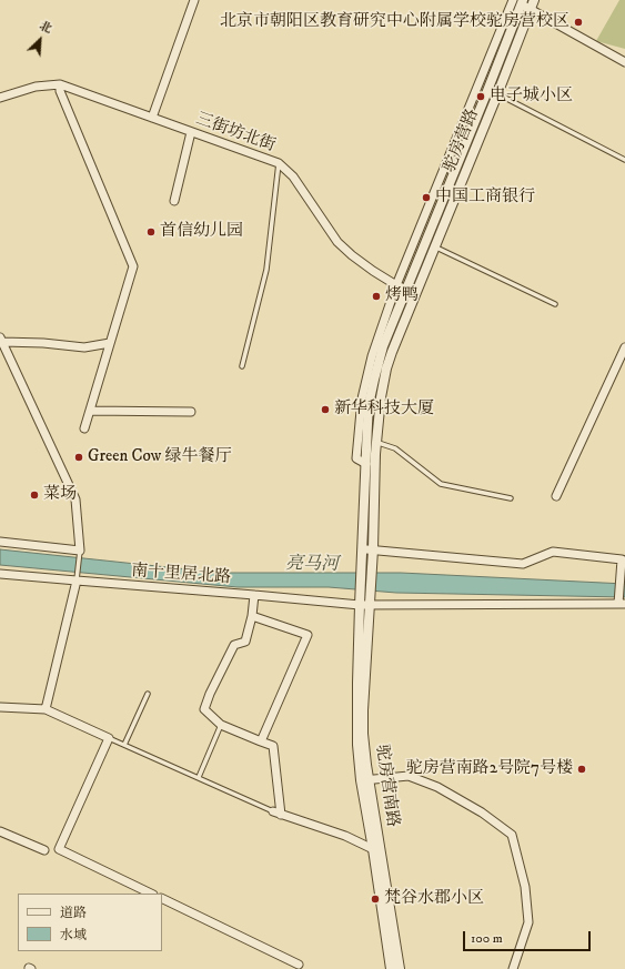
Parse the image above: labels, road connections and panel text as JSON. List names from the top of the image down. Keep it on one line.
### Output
{"streets":{"street":["三街坊北街","驼房营路","南十里居北路","驼房营南路"]},"crossings":[["三街坊北街","驼房营路"],["驼房营路","驼房营南路"],["南十里居北路","驼房营南路"]],"water":["亮马河"],"places":["北京市朝阳区教育研究中心附属学校驼房营校区","电子城小区","中国工商银行","首信幼儿园","烤鸭","新华科技大厦","Green Cow 绿牛餐厅","菜场","驼房营南路2号院7号楼","梵谷水郡小区"],"legend":["道路","水域"],"scale_bar":"100 m","north":"top right"}
